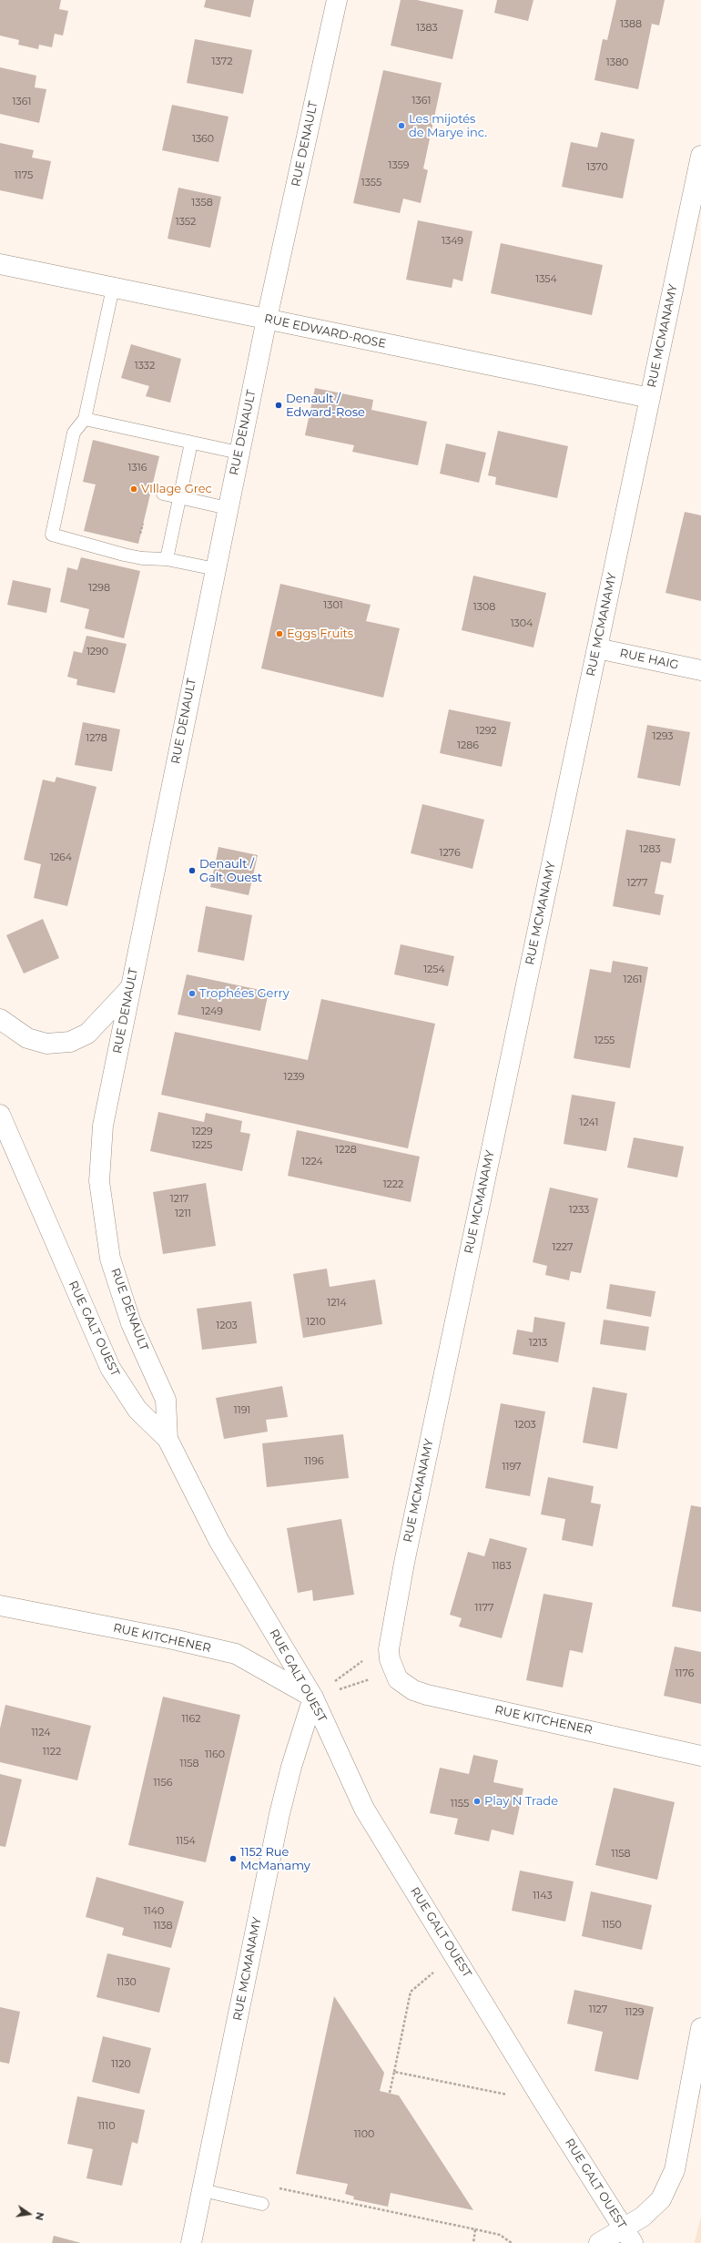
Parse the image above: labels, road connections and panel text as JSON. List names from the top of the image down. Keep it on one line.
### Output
{"streets":{"street":["RUE DENAULT","RUE EDWARD-ROSE","RUE MCMANAMY","RUE HAIG","RUE GALT OUEST","RUE KITCHENER"]},"crossings":[["RUE DENAULT","RUE EDWARD-ROSE"],["RUE DENAULT","RUE GALT OUEST"],["RUE EDWARD-ROSE","RUE MCMANAMY"],["RUE MCMANAMY","RUE HAIG"],["RUE MCMANAMY","RUE GALT OUEST"],["RUE MCMANAMY","RUE KITCHENER"],["RUE GALT OUEST","RUE KITCHENER"]],"places":["Les mijotés de Marye inc.","Denault / Edward-Rose","VIllage Grec","Eggs Fruits","Denault / Galt Ouest","Trophées Gerry","Play N Trade","1152 Rue McManamy"],"house_numbers":["1388","1383","1372","1380","1361","1361","1360","1359","1370","1175","1355","1358","1352","1349","1354","1332","1316","1298","1301","1308","1304","1290","1292","1293","1278","1286","1283","1276","1264","1277","1254","1261","1249","1255","1239","1241","1229","1225","1228","1224","1222","1217","1233","1211","1227","1214","1210","1203","1213","1191","1203","1196","1197","1183","1177","1176","1162","1124","1122","1160","1158","1156","1155","1154","1158","1143","1140","1150","1138","1130","1127","1129","1120","1110","1100"],"north":"right"}
